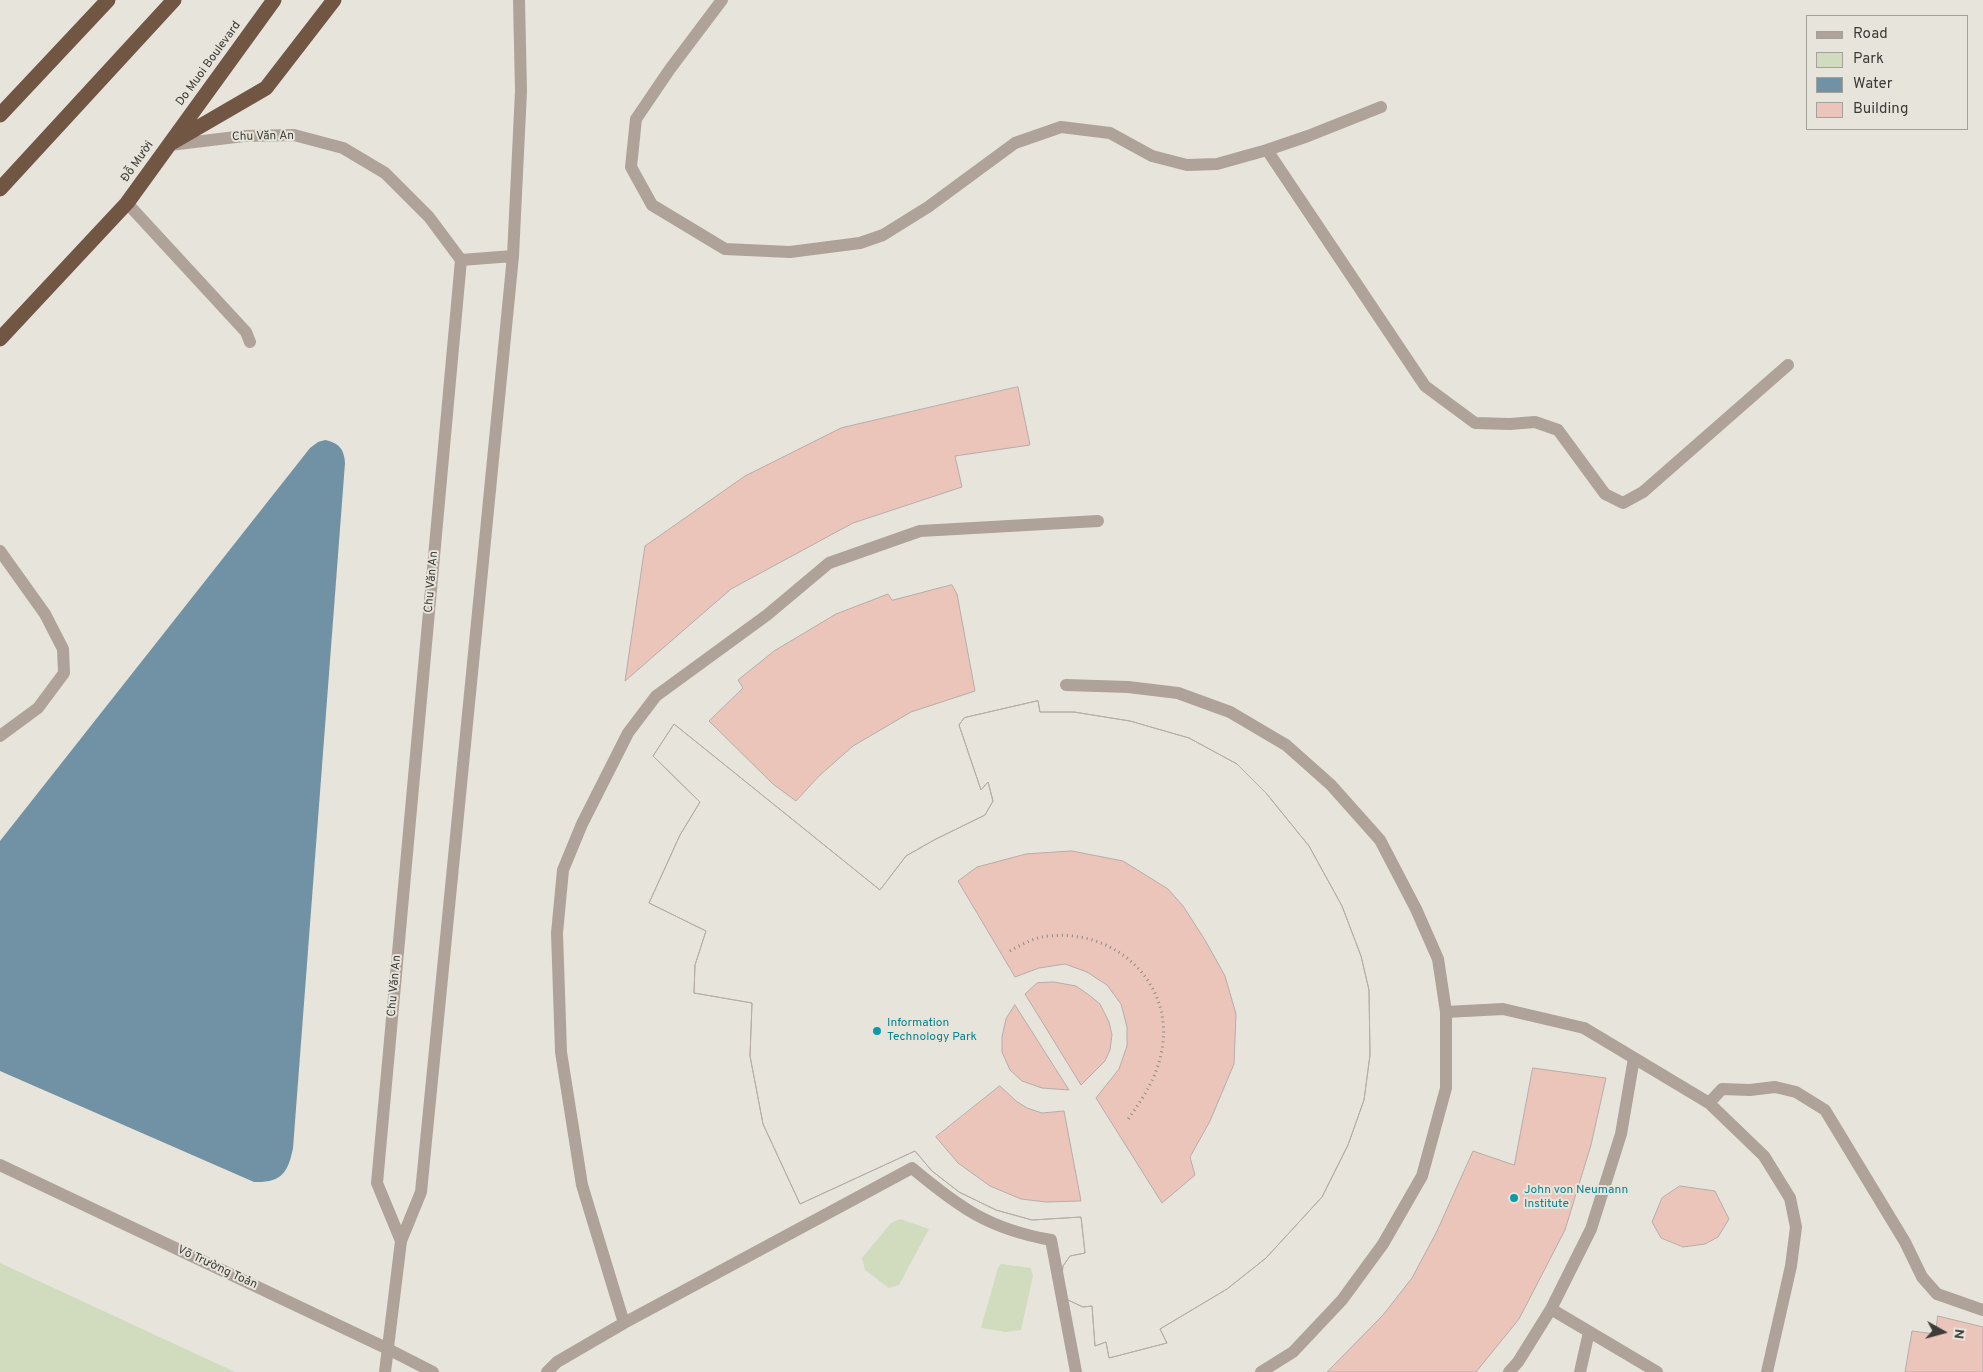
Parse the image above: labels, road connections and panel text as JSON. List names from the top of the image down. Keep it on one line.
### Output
{"streets":{"highway":["Do Muoi Boulevard","Đỗ Mười"],"street":["Chu Văn An","Võ Trường Toản"]},"crossings":[["Do Muoi Boulevard","Chu Văn An"],["Do Muoi Boulevard","Đỗ Mười"],["Chu Văn An","Đỗ Mười"]],"places":["Information Technology Park","John von Neumann Institute"],"legend":["Road","Park","Water","Building"],"north":"right"}
